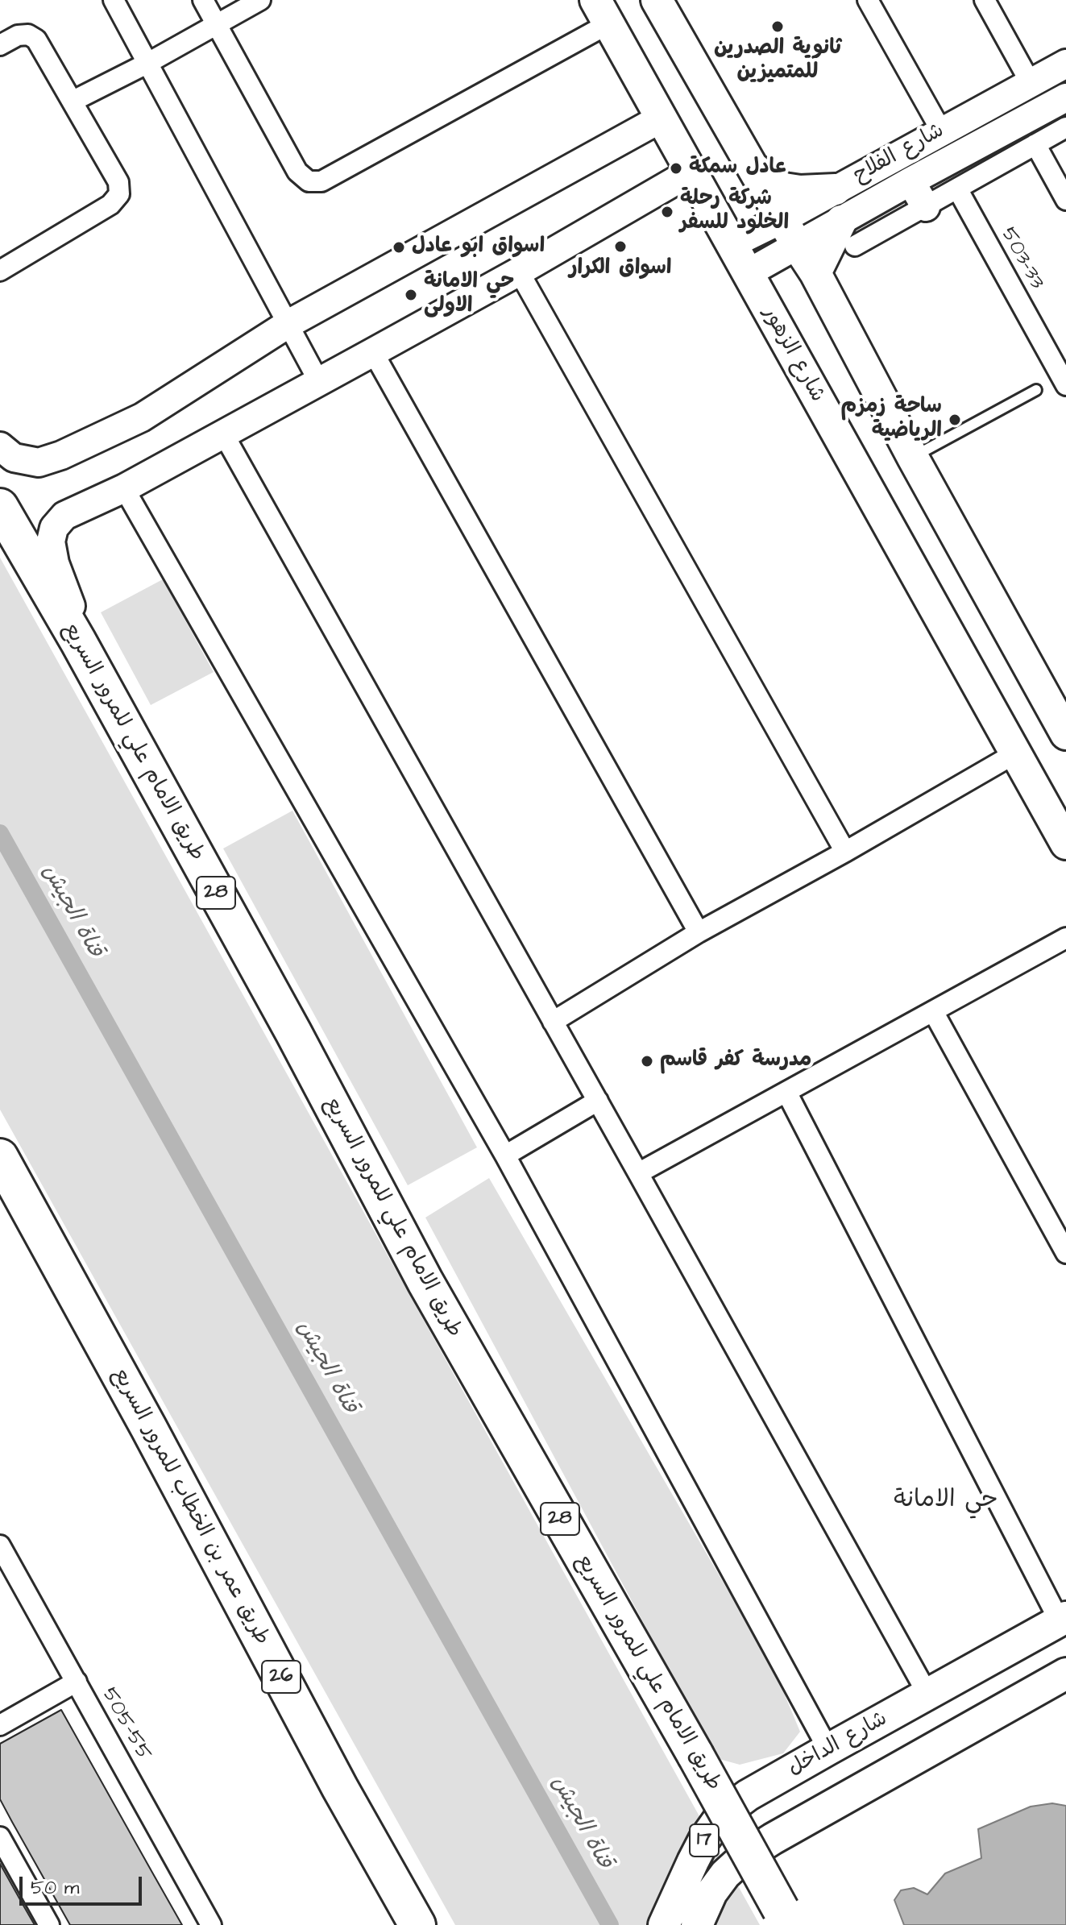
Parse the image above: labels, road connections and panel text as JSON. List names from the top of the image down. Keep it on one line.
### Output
{"streets":{"highway":["طريق الامام علي للمرور السريع","28","طريق عمر بن الخطاب للمرور السريع","26"],"main road":["شارع الزهور","شارع الداخل","17"],"street":["شارع الفلاح","503-33","505-55"]},"crossings":[["شارع الفلاح","شارع الزهور"]],"districts":["حي الامانة"],"water":["قناة الجيش"],"places":["ثانوية الصدرين للمتميزين","عادل سمكة","شركة رحلة الخلود للسفر","اسواق الكرار","اسواق ابو عادل","حي الامانة الاولى","ساحة زمزم الرياضية","مدرسة كفر قاسم"],"scale_bar":"50 m"}
